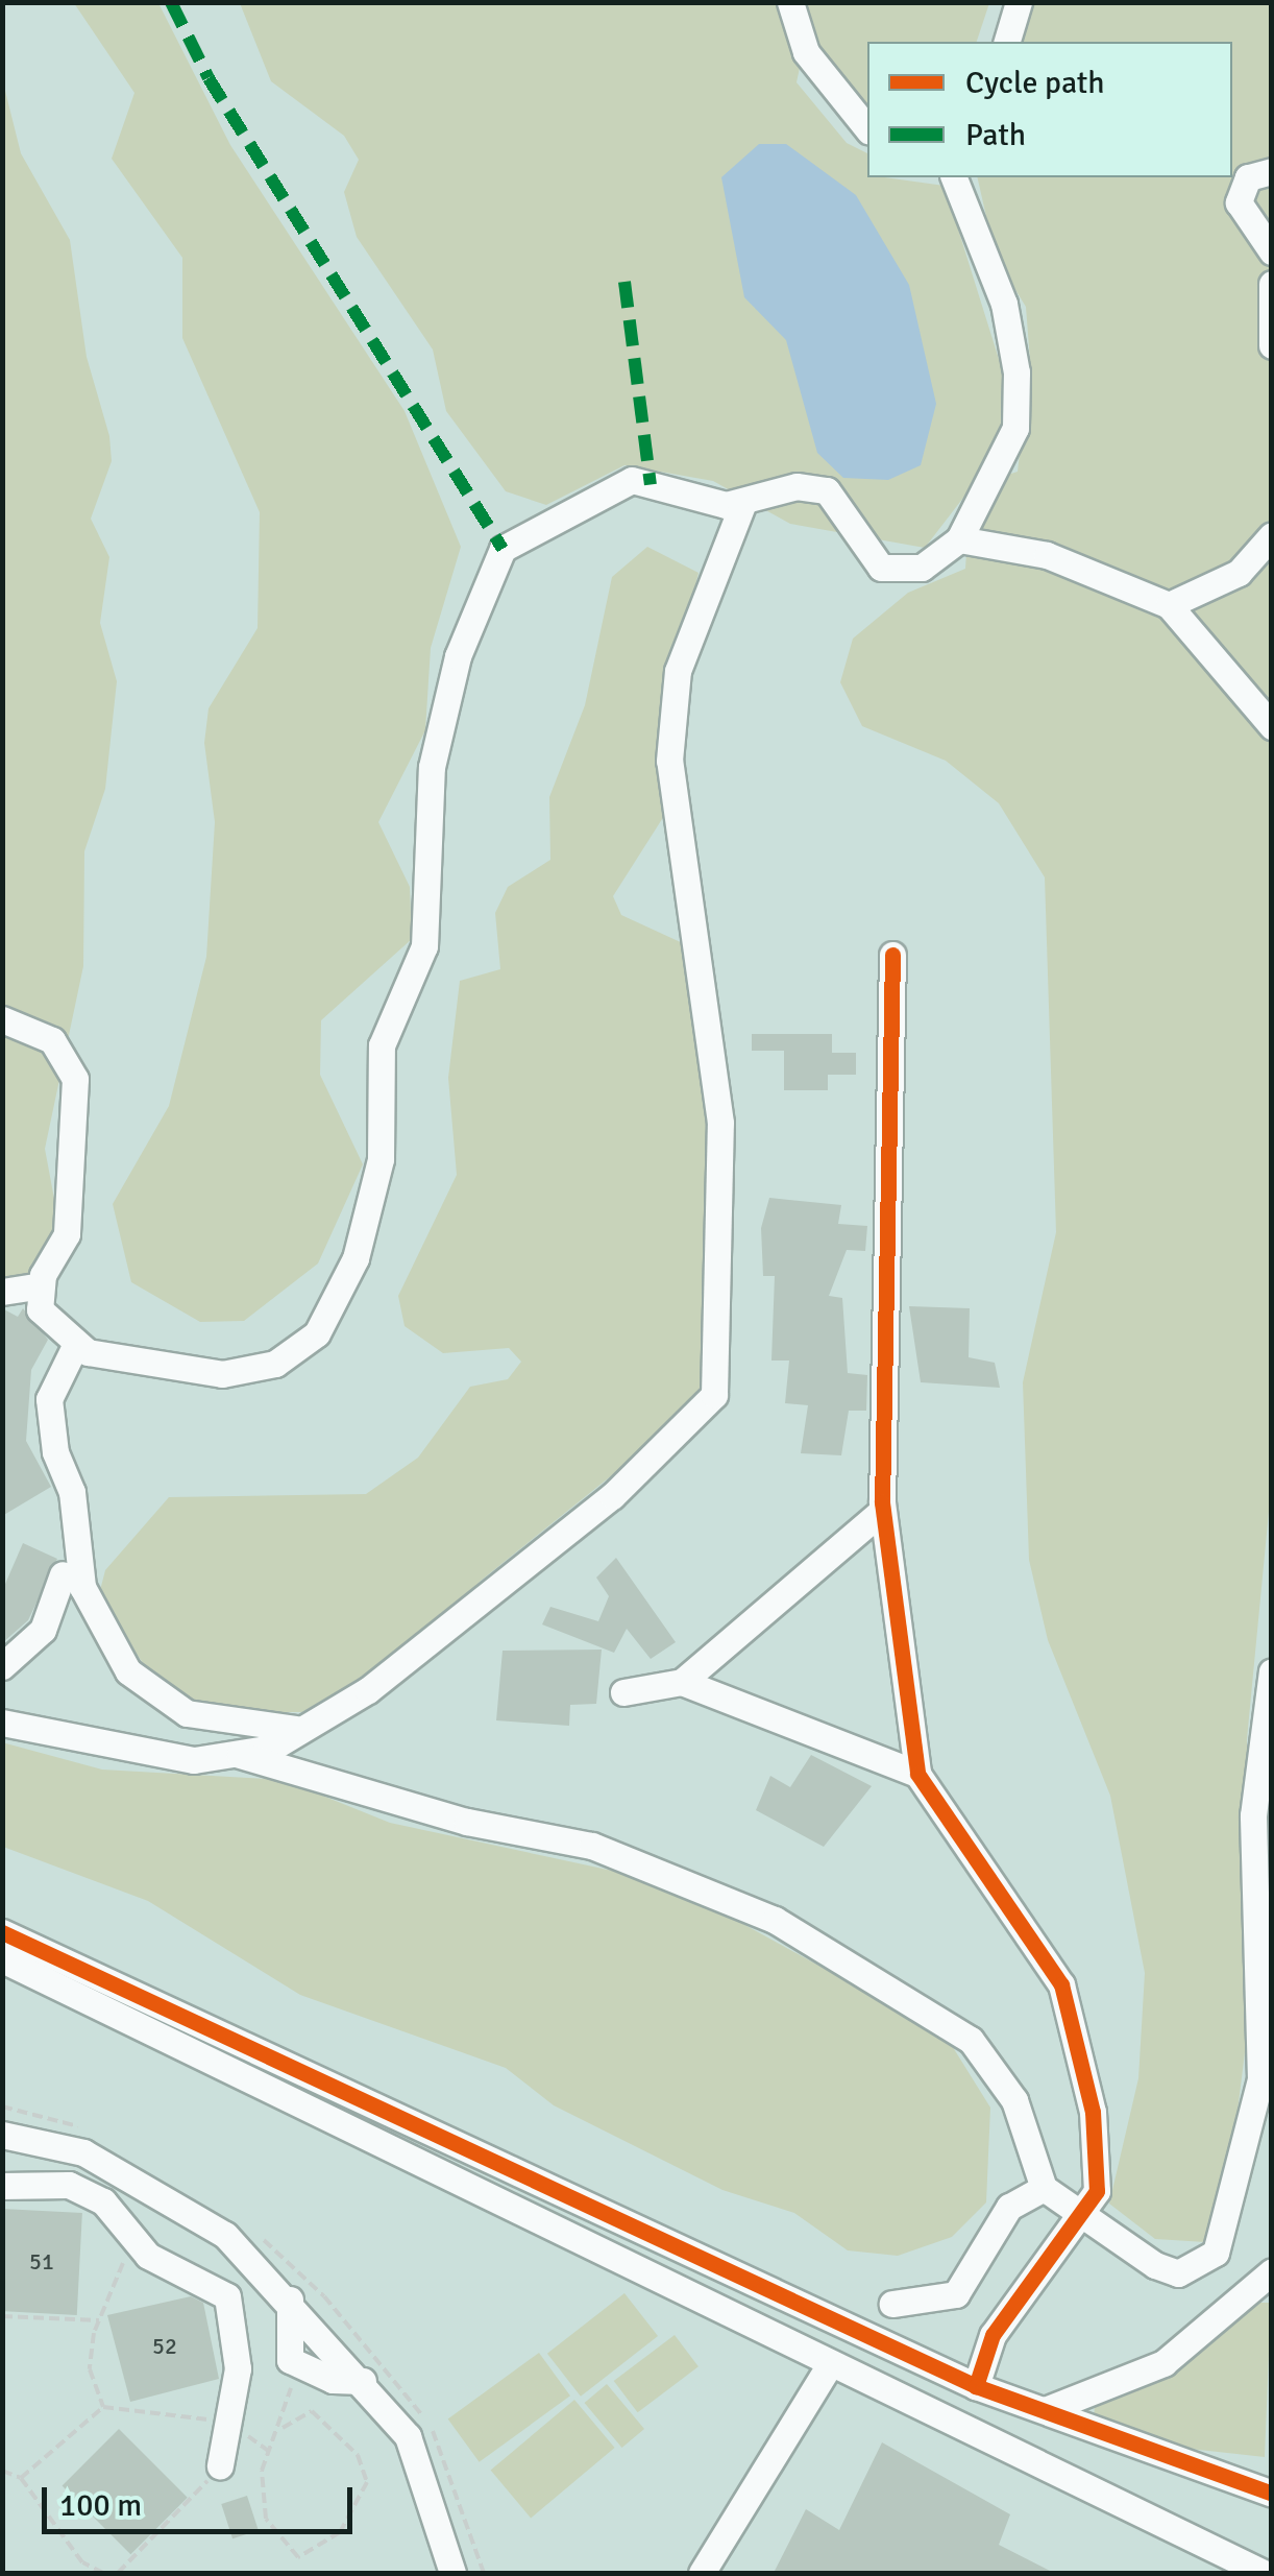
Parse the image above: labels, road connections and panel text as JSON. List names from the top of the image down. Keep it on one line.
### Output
{"house_numbers":["51","52"],"legend":["Cycle path","Path"],"scale_bar":"100 m"}
